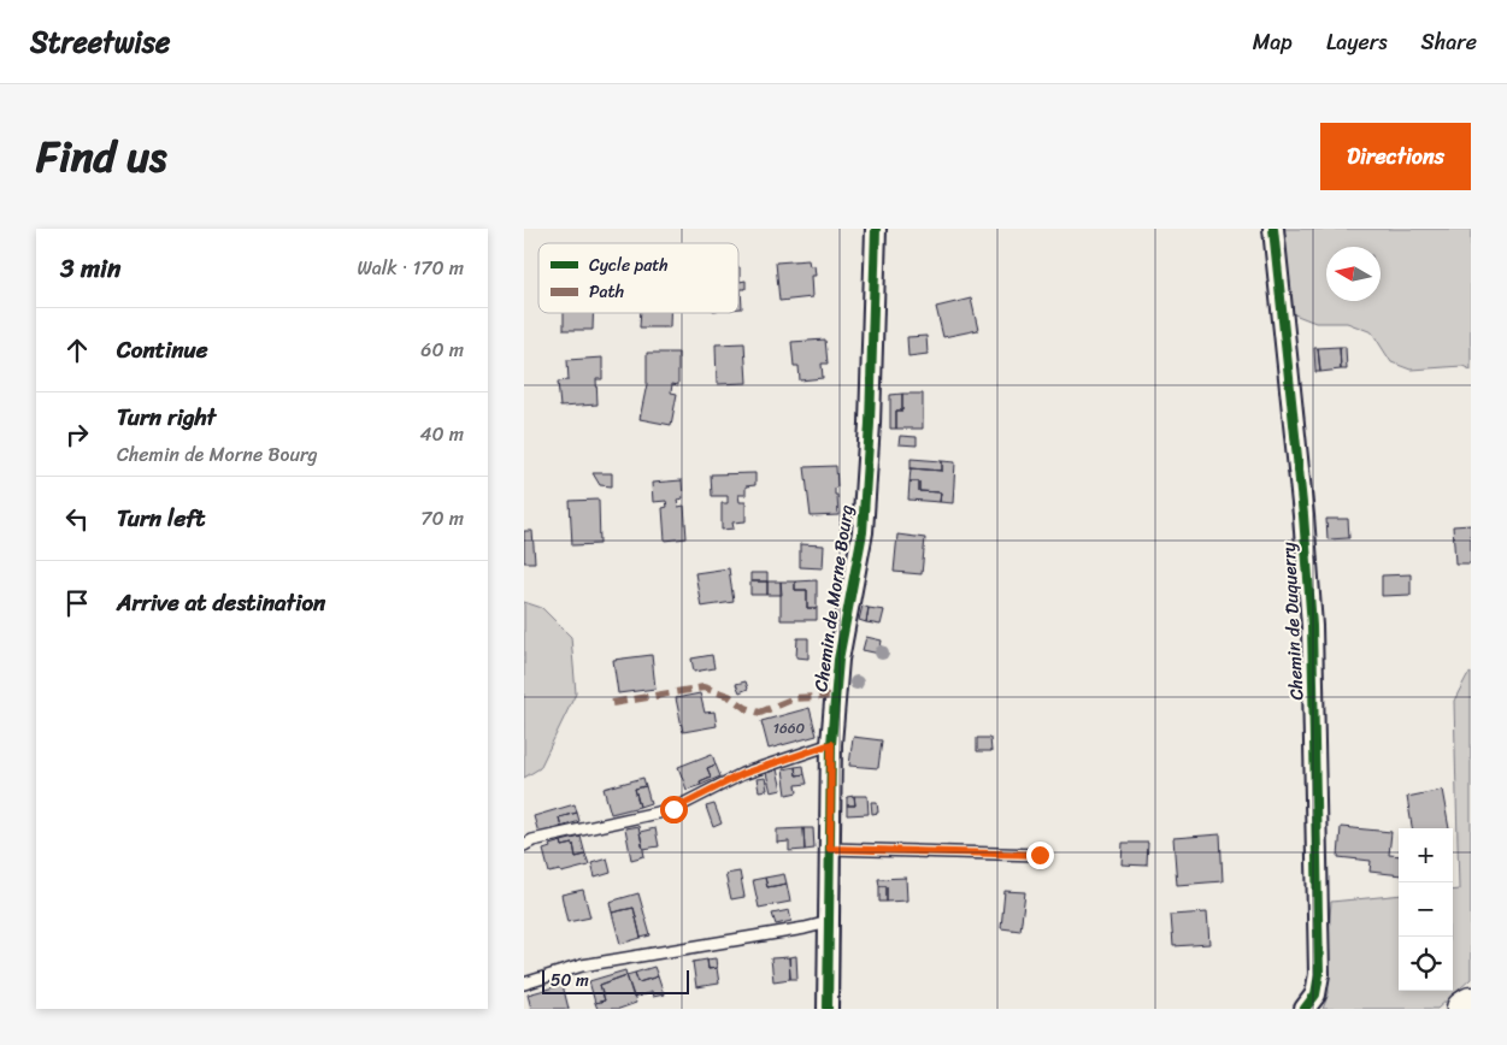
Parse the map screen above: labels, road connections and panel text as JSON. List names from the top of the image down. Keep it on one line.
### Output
{"streets":{"street":["Chemin de Morne Bourg","Chemin de Duquerry"]},"house_numbers":["1660"],"legend":["Cycle path","Path"],"scale_bar":"50 m","north":"left","page":{"header":"Streetwise","nav":["Map","Layers","Share"],"title":"Find us","buttons":"Directions","heading":["3 min","Walk · 170 m"],"list":[["Continue","60 m"],["Turn right","Chemin de Morne Bourg","40 m"],["Turn left","70 m"],"Arrive at destination"],"map_buttons":["+","−"],"scale":"50 m"}}
